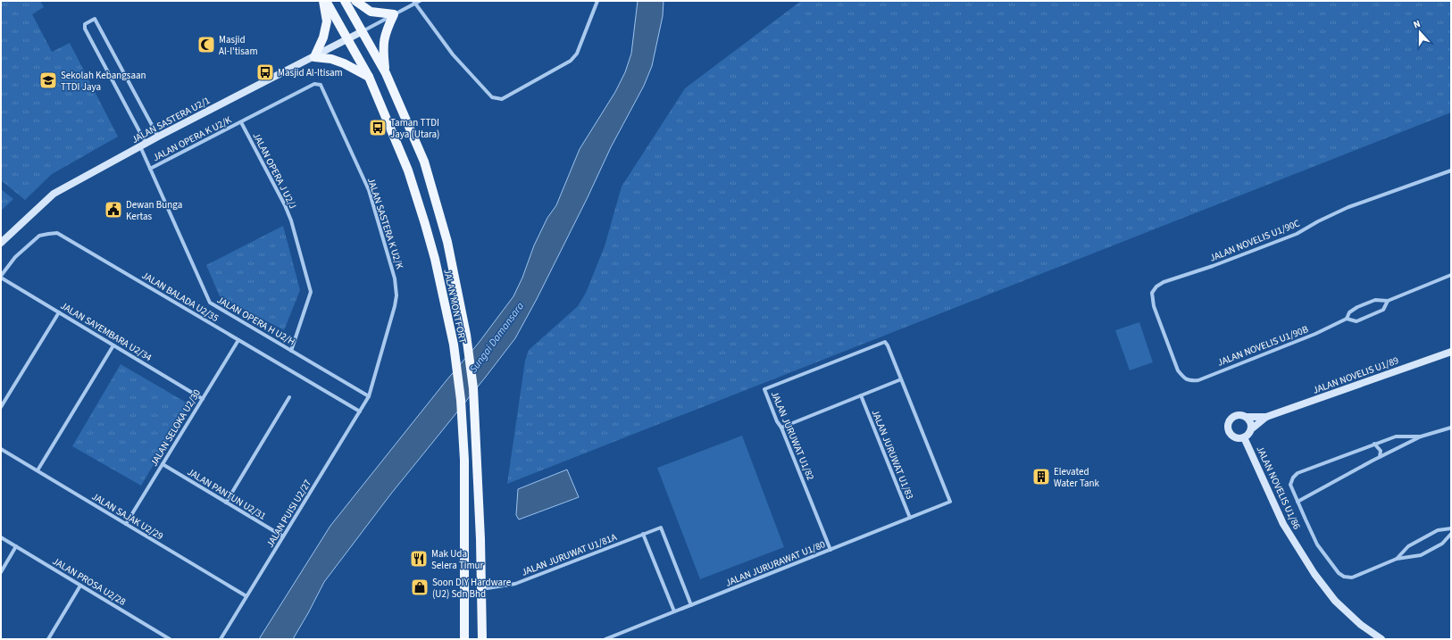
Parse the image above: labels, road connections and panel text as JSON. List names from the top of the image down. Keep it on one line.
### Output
{"streets":{"main road":["JALAN MONTFORT"],"street":["JALAN SASTERA U2/1","JALAN OPERA K U2/K","JALAN OPERA J U2/J","JALAN SASTERA K U2/K","JALAN NOVELIS U1/90C","JALAN BALADA U2/35","JALAN OPERA H U2/H","JALAN SAYEMBARA U2/34","JALAN NOVELIS U1/90B","JALAN NOVELIS U1/89","JALAN SELOKA U2/30","JALAN JURUWAT U1/82","JALAN JURUWAT U1/83","JALAN NOVELIS U1/86","JALAN PANTUN U2/31","JALAN PUISI U2/27","JALAN SAJAK U2/29","JALAN JURUWAT U1/81A","JALAN JURURAWAT U1/80","JALAN PROSA U2/28"]},"crossings":[["JALAN SASTERA U2/1","JALAN MONTFORT"],["JALAN SASTERA U2/1","JALAN OPERA H U2/H"],["JALAN OPERA K U2/K","JALAN OPERA J U2/J"],["JALAN OPERA K U2/K","JALAN SASTERA K U2/K"],["JALAN OPERA K U2/K","JALAN OPERA H U2/H"],["JALAN OPERA J U2/J","JALAN SASTERA K U2/K"],["JALAN OPERA J U2/J","JALAN OPERA H U2/H"],["JALAN SASTERA K U2/K","JALAN OPERA H U2/H"],["JALAN SASTERA K U2/K","JALAN PUISI U2/27"],["JALAN NOVELIS U1/90C","JALAN NOVELIS U1/90B"],["JALAN BALADA U2/35","JALAN SAYEMBARA U2/34"],["JALAN BALADA U2/35","JALAN SELOKA U2/30"],["JALAN BALADA U2/35","JALAN PUISI U2/27"],["JALAN MONTFORT","JALAN JURUWAT U1/81A"],["JALAN OPERA H U2/H","JALAN PUISI U2/27"],["JALAN SAYEMBARA U2/34","JALAN SELOKA U2/30"],["JALAN NOVELIS U1/89","JALAN NOVELIS U1/86"],["JALAN SELOKA U2/30","JALAN PANTUN U2/31"],["JALAN SELOKA U2/30","JALAN SAJAK U2/29"],["JALAN JURUWAT U1/82","JALAN JURURAWAT U1/80"],["JALAN JURUWAT U1/83","JALAN JURURAWAT U1/80"],["JALAN PANTUN U2/31","JALAN PUISI U2/27"],["JALAN PUISI U2/27","JALAN SAJAK U2/29"],["JALAN JURUWAT U1/81A","JALAN JURURAWAT U1/80"]],"water":["Sungai Damansara"],"places":{"mosque":["Masjid Al-I'tisam"],"bus stop":["Masjid Al-Itisam","Taman TTDI Jaya (Utara)"],"school or university":["Sekolah Kebangsaan TTDI Jaya"],"public building":["Dewan Bunga Kertas"],"building":["Elevated Water Tank"],"restaurant":["Mak Uda Selera Timur"],"shop":["Soon DIY Hardware (U2) Sdn Bhd"]},"north":"top"}
